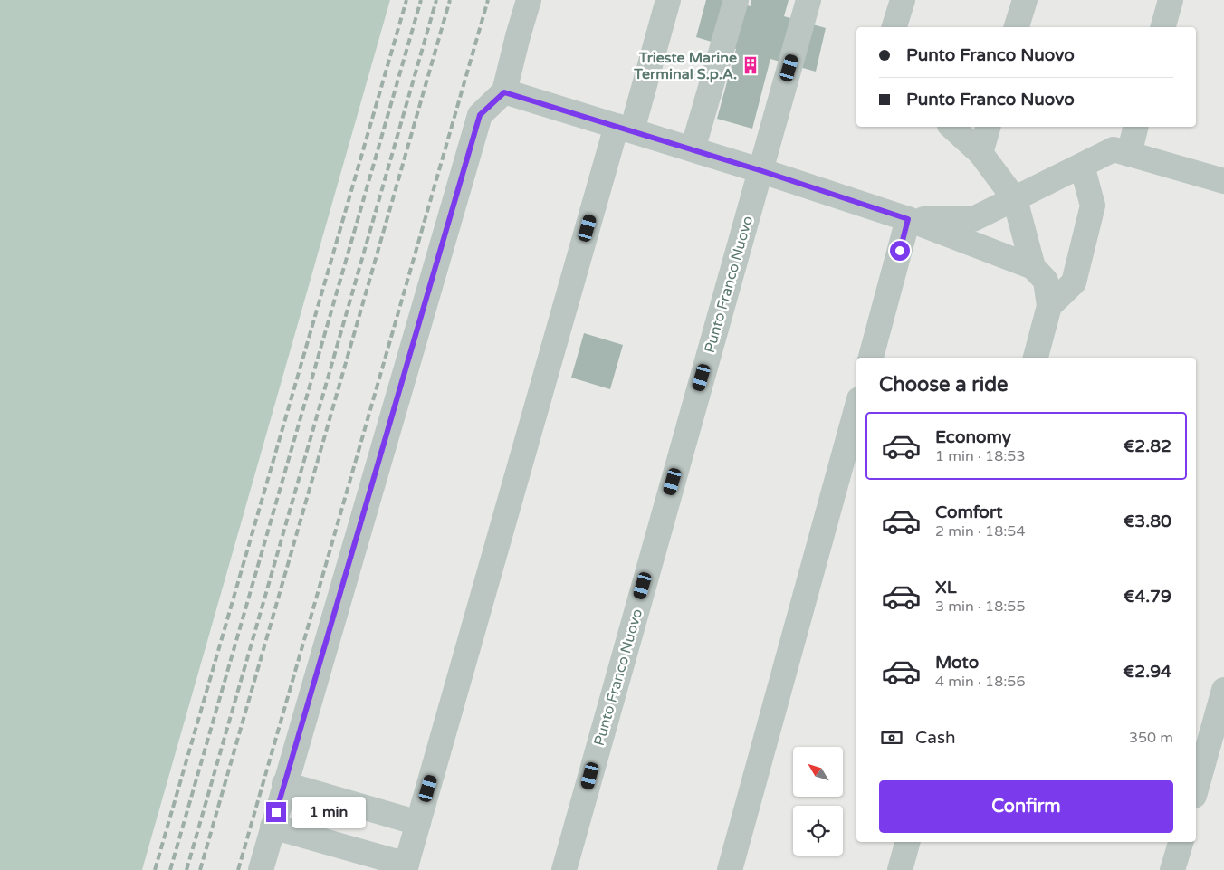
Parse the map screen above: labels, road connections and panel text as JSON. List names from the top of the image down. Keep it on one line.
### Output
{"streets":{"street":["Punto Franco Nuovo"]},"places":{"building":["Trieste Marine Terminal S.p.A."]},"north":"top left","page":{"banner":["Punto Franco Nuovo","Punto Franco Nuovo"],"heading":"Choose a ride","list":[{"name":"Economy","note":"1 min · 18:53","value":"€2.82"},{"name":"Comfort","note":"2 min · 18:54","value":"€3.80"},{"name":"XL","note":"3 min · 18:55","value":"€4.79"},{"name":"Moto","note":"4 min · 18:56","value":"€2.94"}],"pay":["Cash","350 m"],"buttons":"Confirm","bubble":"1 min"}}
